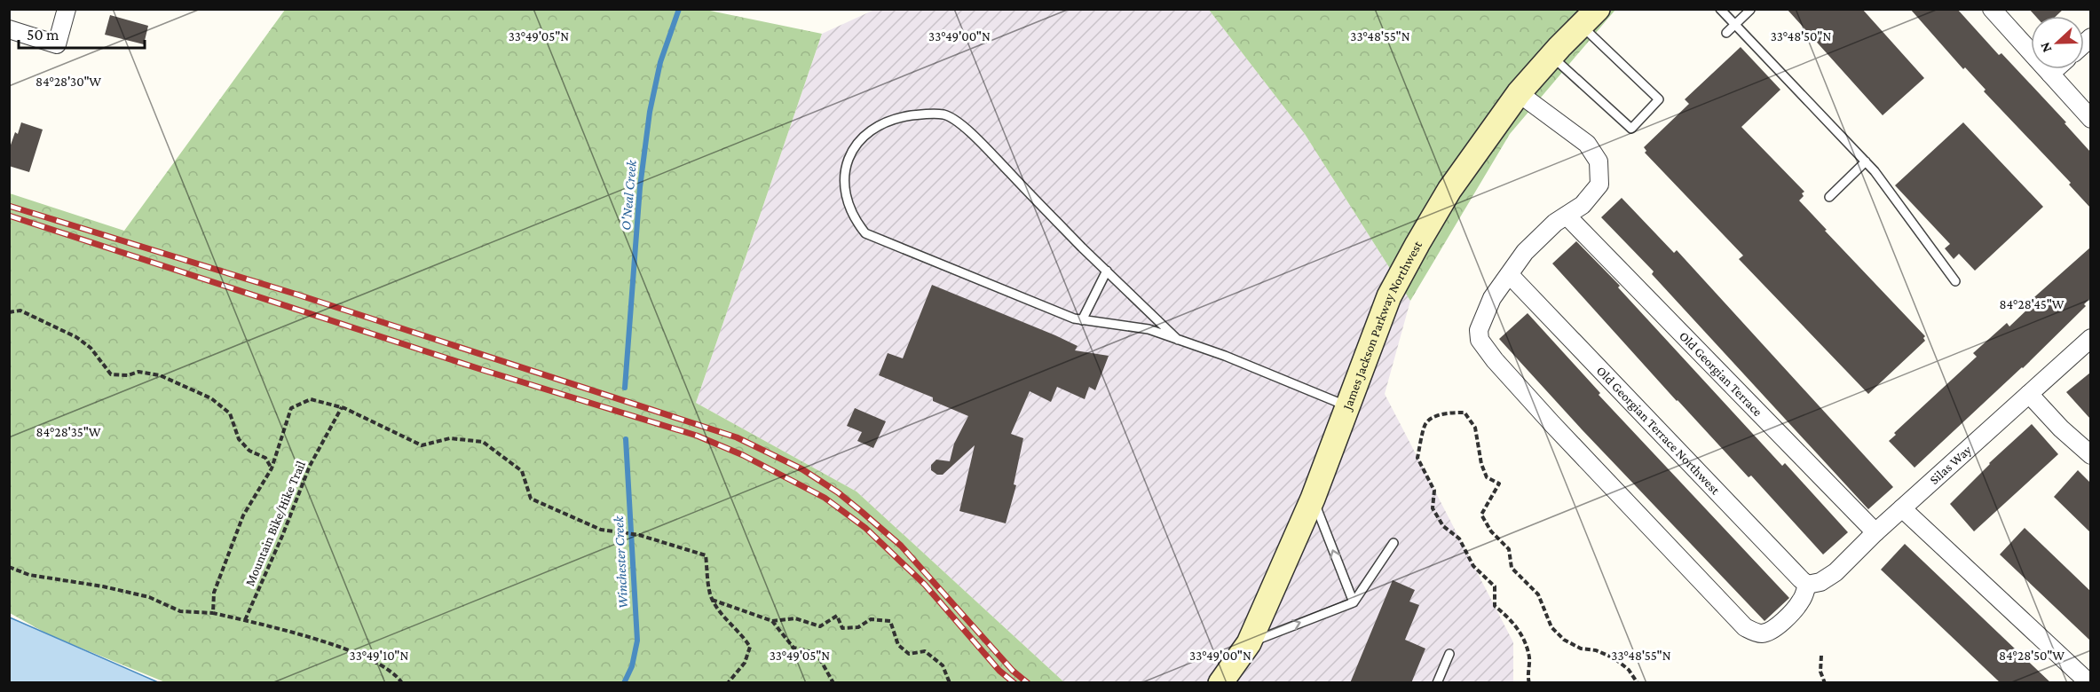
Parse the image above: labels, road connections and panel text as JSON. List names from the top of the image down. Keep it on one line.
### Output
{"streets":{"main road":["James Jackson Parkway Northwest"],"street":["Old Georgian Terrace","Old Georgian Terrace Northwest","Silas Way"],"path":["Mountain Bike/Hike Trail"]},"crossings":[["Old Georgian Terrace","Silas Way"],["Old Georgian Terrace Northwest","Silas Way"]],"water":["O'Neal Creek","Winchester Creek"],"scale_bar":"50 m","north":"left","coordinates":["33°49'00\"N","33°48'55\"N","33°48'50\"N","33°49'05\"N","84°28'30\"W","84°28'45\"W","84°28'35\"W","84°28'50\"W","33°49'10\"N"]}
